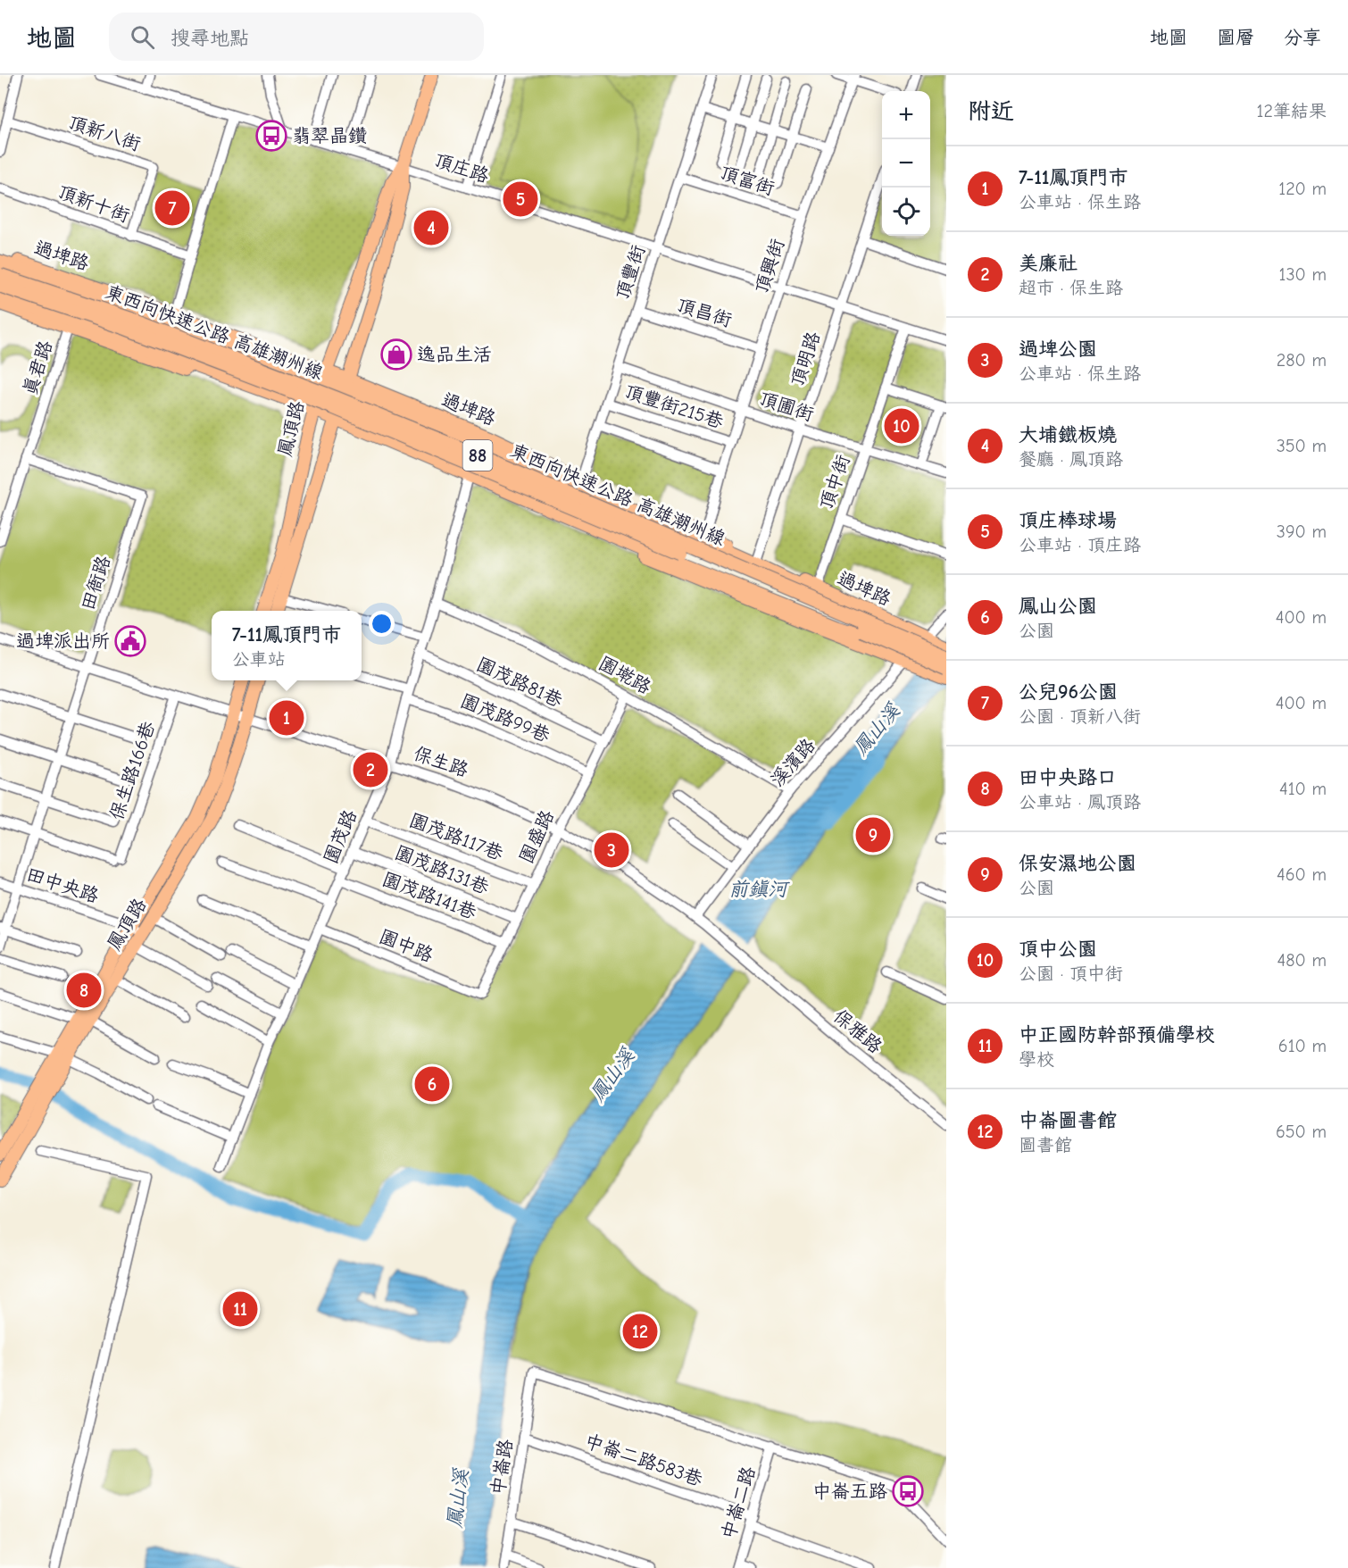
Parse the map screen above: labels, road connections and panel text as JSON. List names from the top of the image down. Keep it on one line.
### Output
{"streets":{"highway":["東西向快速公路 高雄潮州線","88"],"main road":["過埤路","鳳頂路"],"street":["頂新八街","頂庄路","頂富街","頂新十街","頂興街","頂豐街","頂昌街","頂明路","真君路","頂豐街215巷","頂圃街","頂中街","田衙路","園墘路","園茂路81巷","園茂路99巷","保生路","溪濱路","保生路166巷","園茂路","園茂路117巷","園盛路","園茂路131巷","田中央路","園茂路141巷","園中路","保雅路","中崙二路583巷","中崙路","中崙二路"]},"crossings":[["頂新八街","頂新十街"],["頂庄路","頂興街"],["頂庄路","頂豐街"],["頂庄路","頂明路"],["頂庄路","鳳頂路"],["頂庄路","頂中街"],["頂富街","頂興街"],["頂富街","頂豐街"],["過埤路","頂興街"],["過埤路","頂豐街"],["過埤路","頂明路"],["過埤路","鳳頂路"],["過埤路","頂中街"],["過埤路","溪濱路"],["頂興街","頂昌街"],["頂興街","頂豐街215巷"],["頂興街","頂圃街"],["頂豐街","頂昌街"],["頂豐街","頂豐街215巷"],["頂豐街","頂圃街"],["東西向快速公路 高雄潮州線","溪濱路"],["頂明路","頂圃街"],["真君路","田衙路"],["頂圃街","頂中街"],["鳳頂路","保生路"],["鳳頂路","田中央路"],["田衙路","保生路"],["田衙路","保生路166巷"],["田衙路","田中央路"],["園墘路","溪濱路"],["園墘路","園茂路"],["園墘路","園盛路"],["園茂路81巷","園茂路"],["園茂路81巷","園盛路"],["園茂路99巷","園茂路"],["園茂路99巷","園盛路"],["保生路","溪濱路"],["保生路","保生路166巷"],["保生路","園茂路"],["保生路","園盛路"],["保生路","保雅路"],["溪濱路","保雅路"],["園茂路","園茂路117巷"],["園茂路","園茂路131巷"],["園茂路","園茂路141巷"],["園茂路","園中路"],["園茂路117巷","園盛路"],["園盛路","園茂路131巷"],["園盛路","園茂路141巷"],["園盛路","園中路"],["中崙二路583巷","中崙路"],["中崙二路583巷","中崙二路"],["中崙路","中崙二路"]],"water":["鳳山溪","前鎮河"],"places":{"bus stop":["翡翠晶鑽","中崙五路"],"shop":["逸品生活"],"public building":["過埤派出所"]},"page":{"header":"地圖","search":"搜尋地點","nav":["地圖","圖層","分享"],"heading":["附近","12筆結果"],"map_buttons":["+","−"],"list":[{"mark":"1","name":"7-11鳳頂門市","note":"公車站 · 保生路","value":"120 m"},{"mark":"2","name":"美廉社","note":"超市 · 保生路","value":"130 m"},{"mark":"3","name":"過埤公園","note":"公車站 · 保生路","value":"280 m"},{"mark":"4","name":"大埔鐵板燒","note":"餐廳 · 鳳頂路","value":"350 m"},{"mark":"5","name":"頂庄棒球場","note":"公車站 · 頂庄路","value":"390 m"},{"mark":"6","name":"鳳山公園","note":"公園","value":"400 m"},{"mark":"7","name":"公兒96公園","note":"公園 · 頂新八街","value":"400 m"},{"mark":"8","name":"田中央路口","note":"公車站 · 鳳頂路","value":"410 m"},{"mark":"9","name":"保安濕地公園","note":"公園","value":"460 m"},{"mark":"10","name":"頂中公園","note":"公園 · 頂中街","value":"480 m"},{"mark":"11","name":"中正國防幹部預備學校","note":"學校","value":"610 m"},{"mark":"12","name":"中崙圖書館","note":"圖書館","value":"650 m"}],"pins":["5","7","4","10","1","2","9","3","8","6","11","12"],"popup":["7-11鳳頂門市","公車站"]}}
